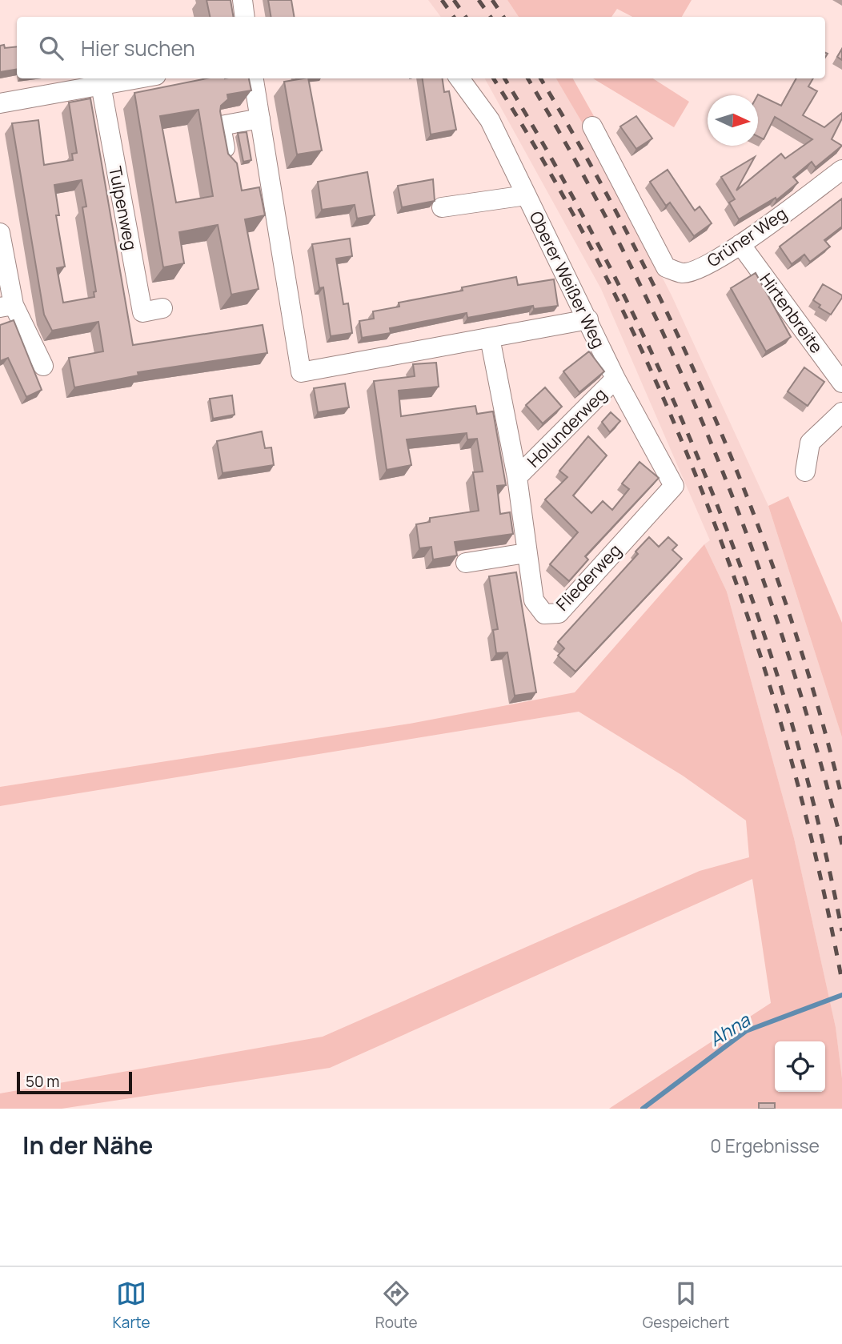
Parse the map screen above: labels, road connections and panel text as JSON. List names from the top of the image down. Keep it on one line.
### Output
{"streets":{"street":["Tulpenweg","Grüner Weg","Oberer Weißer Weg","Hirtenbreite","Holunderweg","Fliederweg"]},"crossings":[["Grüner Weg","Hirtenbreite"],["Oberer Weißer Weg","Holunderweg"],["Oberer Weißer Weg","Fliederweg"],["Holunderweg","Fliederweg"]],"water":["Ahna"],"scale_bar":"50 m","north":"right","page":{"search":"Hier suchen","scale":"50 m","heading":["In der Nähe","0 Ergebnisse"],"nav":["Karte","Route","Gespeichert"]}}
